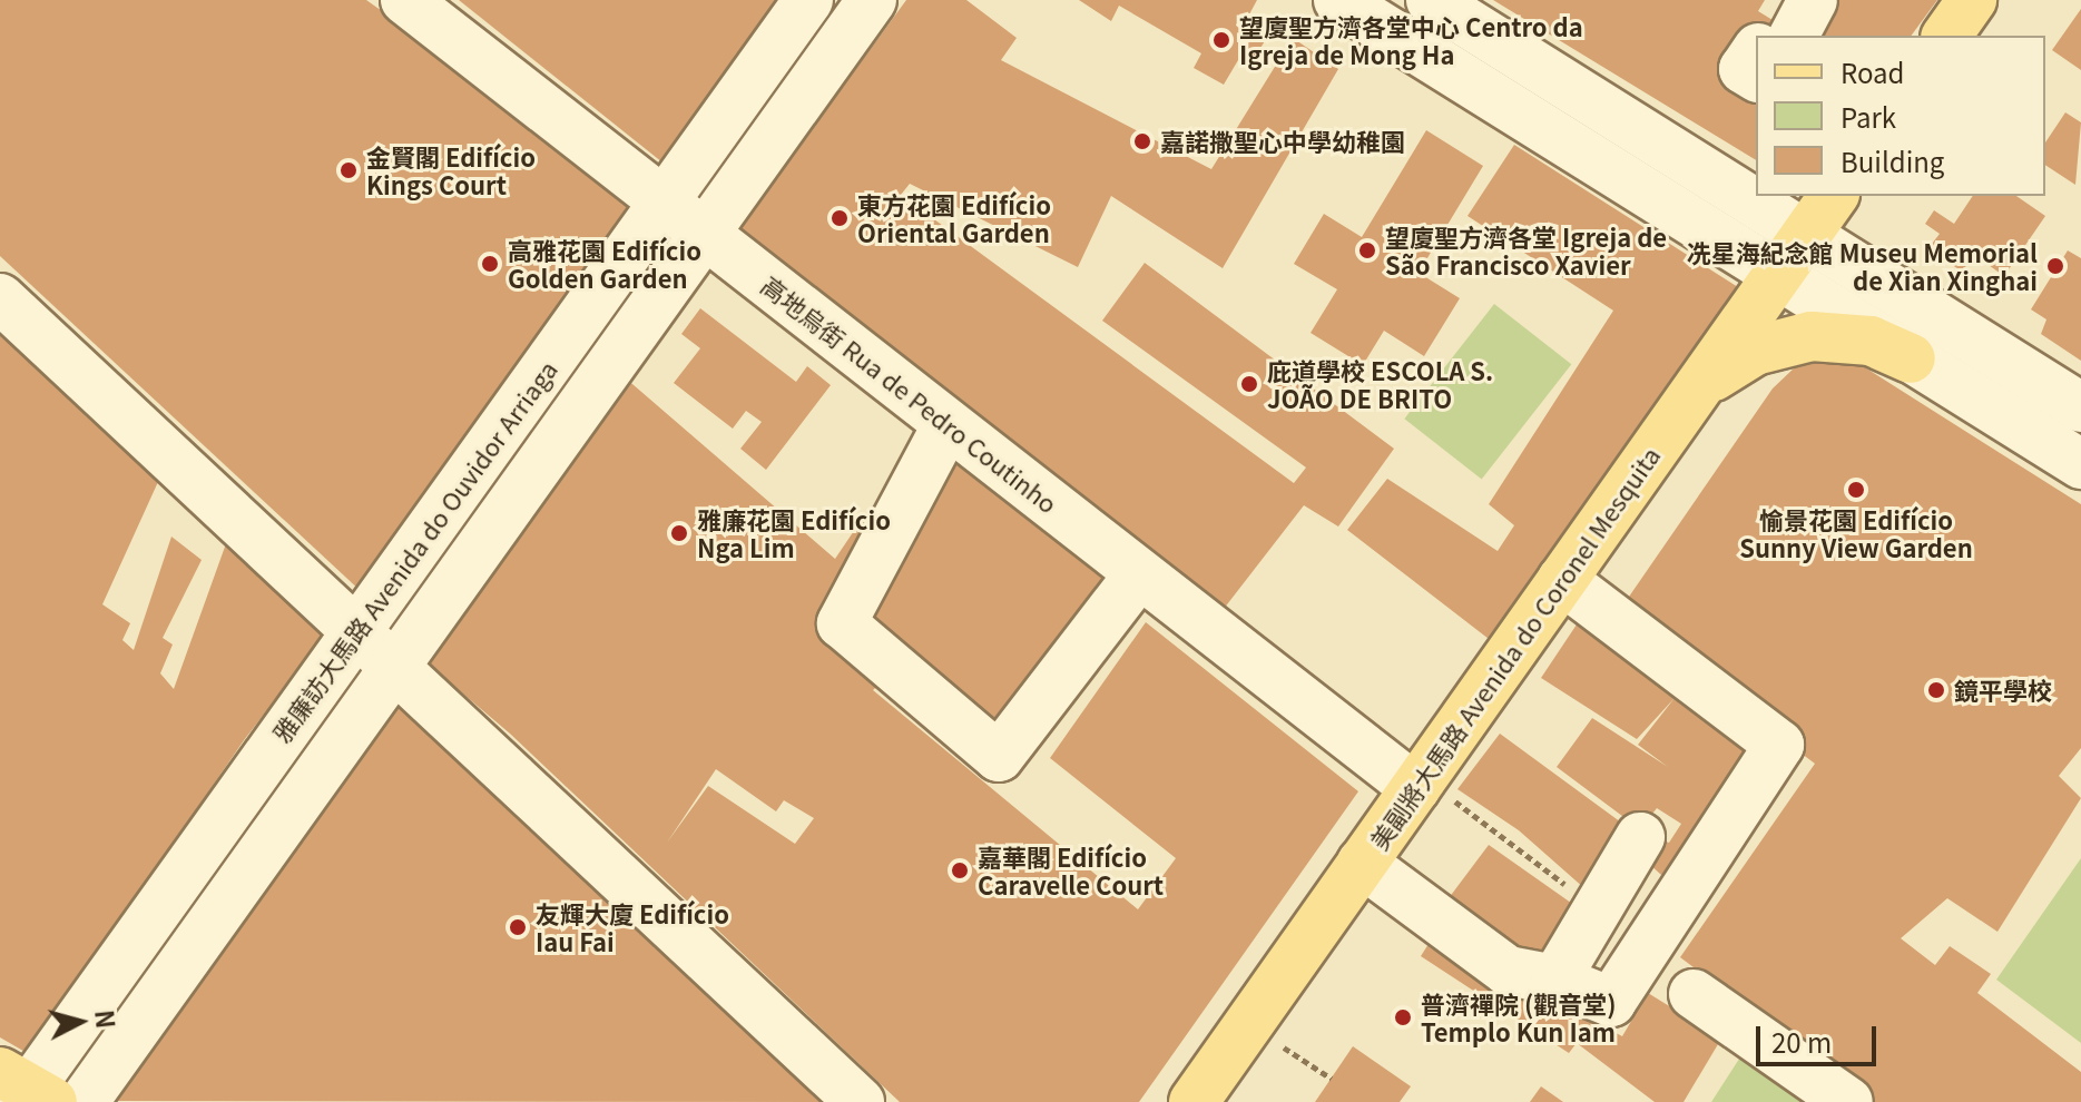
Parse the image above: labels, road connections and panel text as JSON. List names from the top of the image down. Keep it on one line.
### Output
{"streets":{"main road":["美副將大馬路 Avenida do Coronel Mesquita"],"street":["高地烏街 Rua de Pedro Coutinho","雅廉訪大馬路 Avenida do Ouvidor Arriaga"]},"crossings":[["高地烏街 Rua de Pedro Coutinho","雅廉訪大馬路 Avenida do Ouvidor Arriaga"],["高地烏街 Rua de Pedro Coutinho","美副將大馬路 Avenida do Coronel Mesquita"]],"places":["望廈聖方濟各堂中心 Centro da Igreja de Mong Ha","嘉諾撒聖心中學幼稚園","金賢閣 Edifício Kings Court","東方花園 Edifício Oriental Garden","望廈聖方濟各堂 Igreja de São Francisco Xavier","高雅花園 Edifício Golden Garden","冼星海紀念館 Museu Memorial de Xian Xinghai","庇道學校 ESCOLA S. JOÃO DE BRITO","愉景花園 Edifício Sunny View Garden","雅廉花園 Edifício Nga Lim","鏡平學校","嘉華閣 Edifício Caravelle Court","友輝大廈 Edifício Iau Fai","普濟禪院 (觀音堂) Templo Kun Iam"],"legend":["Road","Park","Building"],"scale_bar":"20 m","north":"right"}
